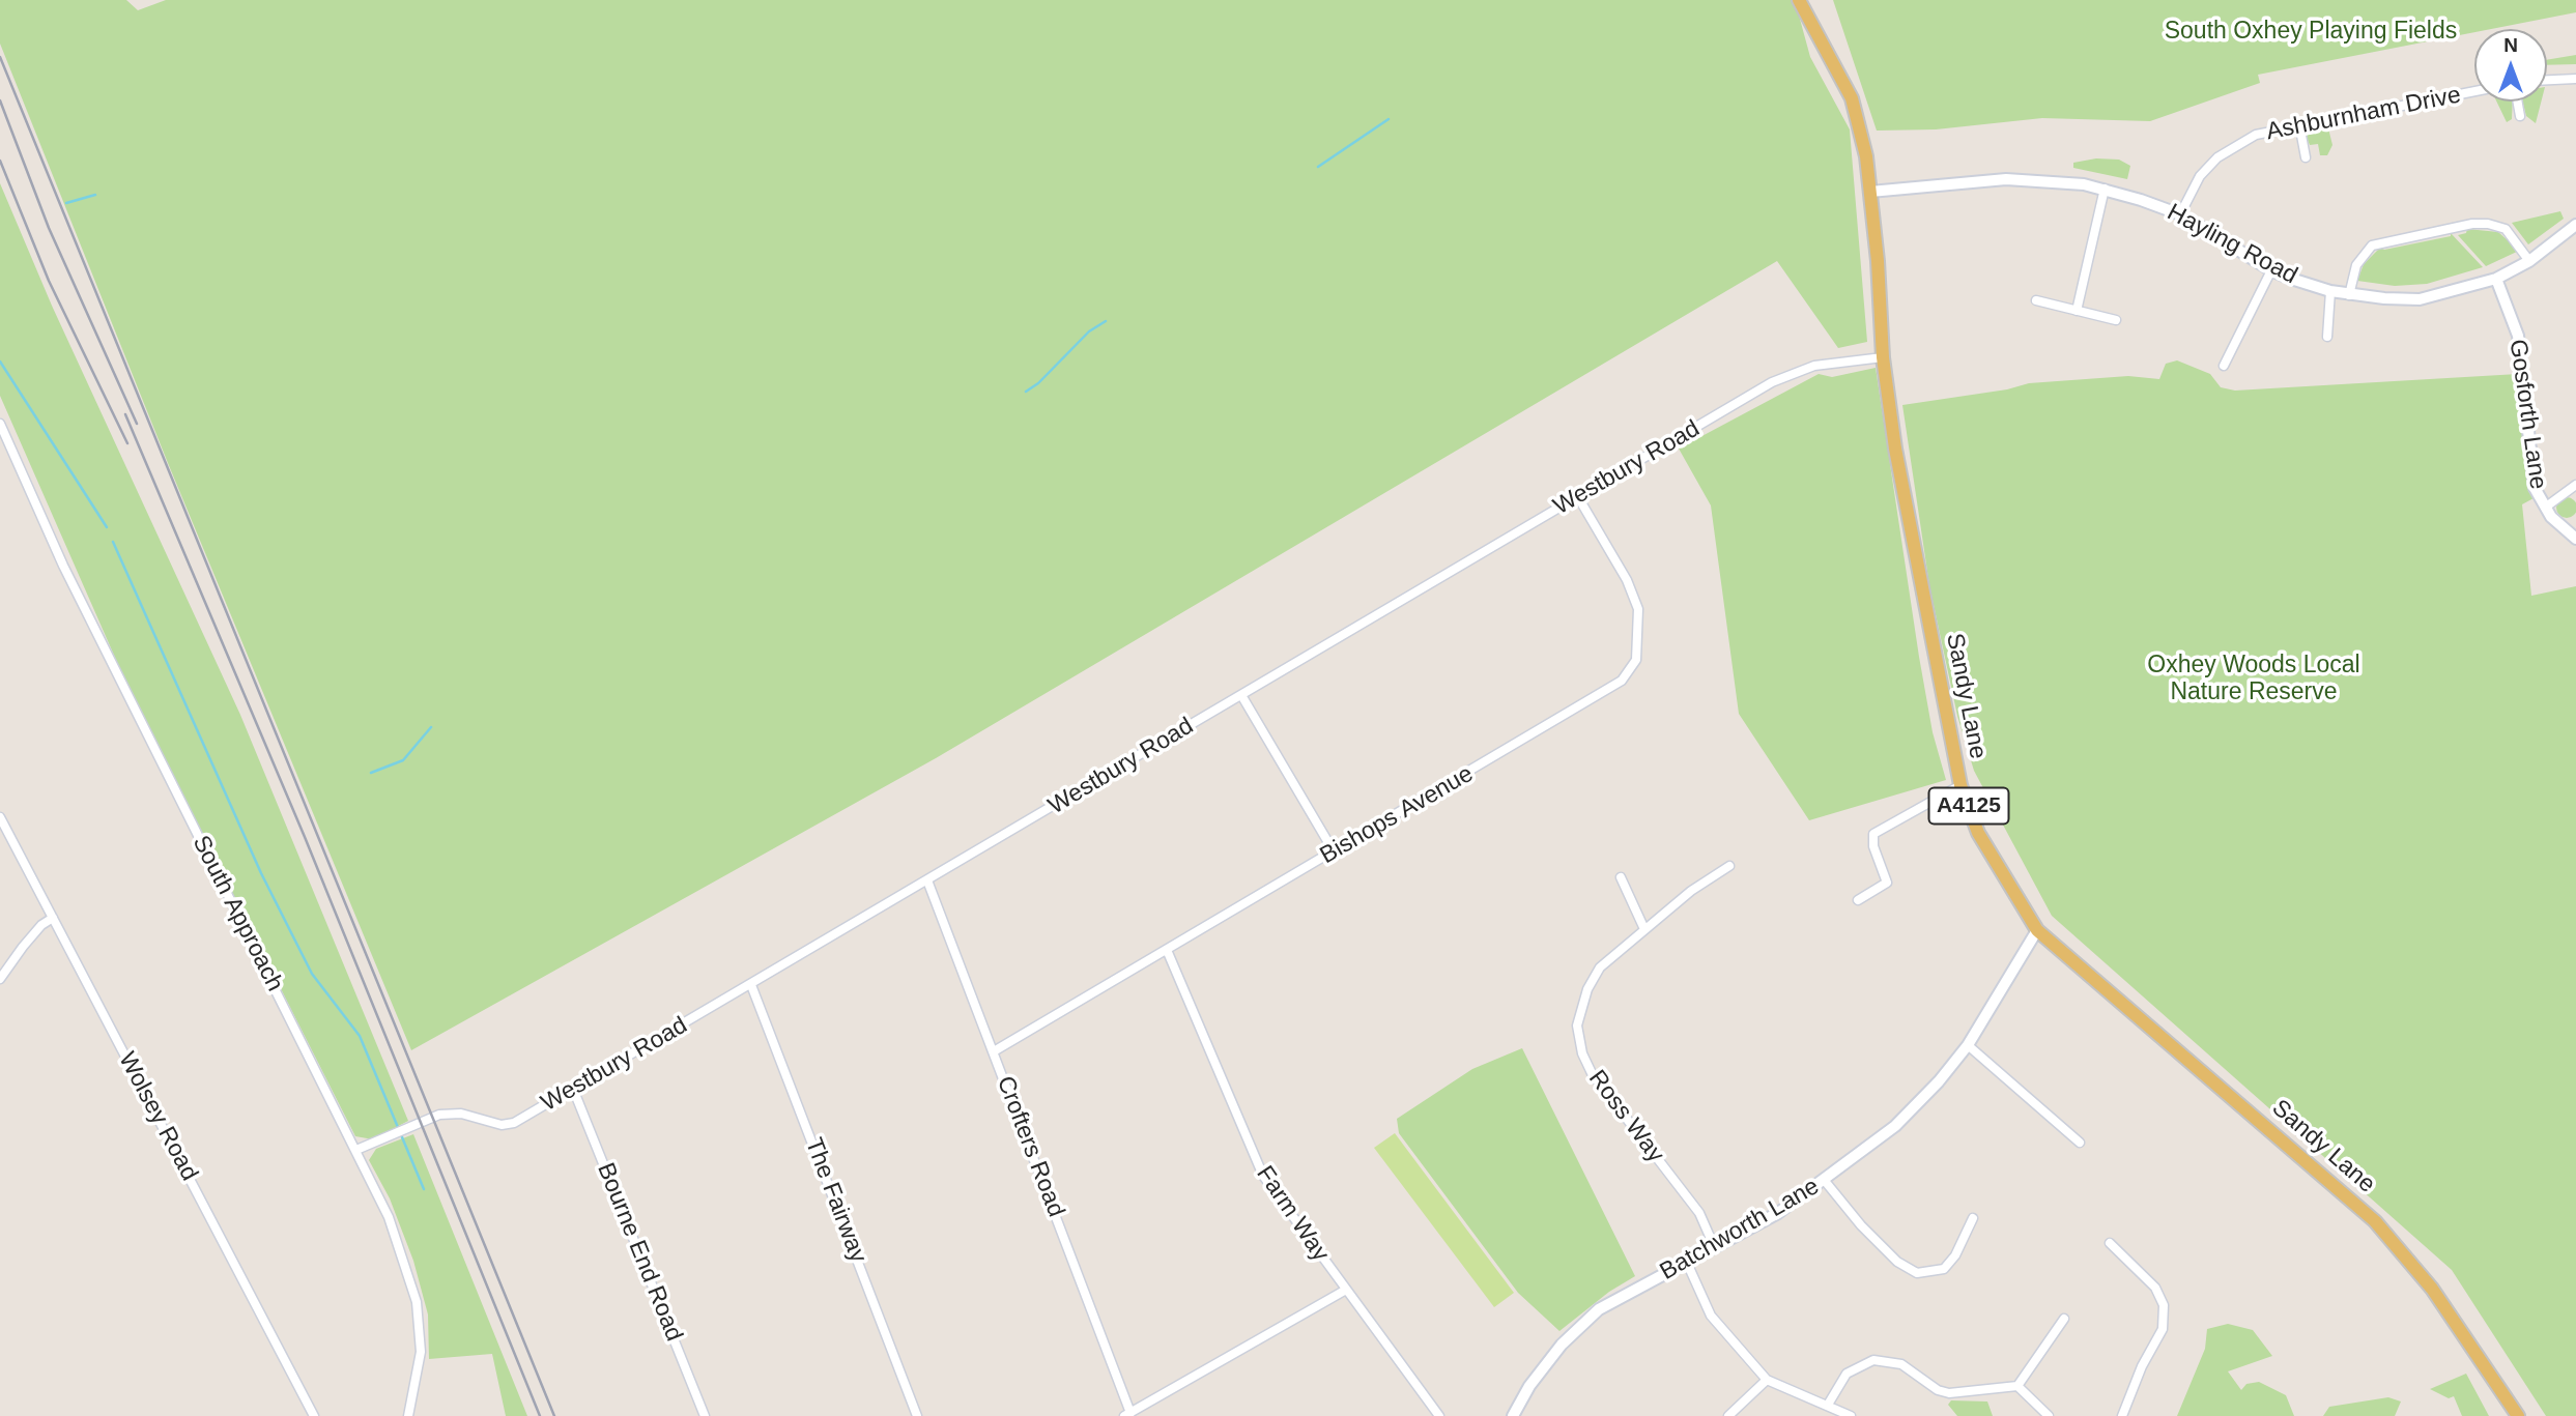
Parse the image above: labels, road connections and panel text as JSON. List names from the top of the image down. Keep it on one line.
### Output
{"streets":{"main road":["Sandy Lane","A4125"],"street":["Ashburnham Drive","Hayling Road","Gosforth Lane","Westbury Road","Bishops Avenue","South Approach","Wolsey Road","Ross Way","Crofters Road","The Fairway","Farm Way","Batchworth Lane","Bourne End Road"]},"crossings":[["Ashburnham Drive","Hayling Road"],["Hayling Road","Gosforth Lane"],["Hayling Road","Sandy Lane"],["Westbury Road","Sandy Lane"],["Westbury Road","Bishops Avenue"],["Westbury Road","South Approach"],["Westbury Road","Crofters Road"],["Westbury Road","The Fairway"],["Westbury Road","Bourne End Road"],["Sandy Lane","Batchworth Lane"],["Bishops Avenue","Crofters Road"],["Bishops Avenue","Farm Way"],["Ross Way","Batchworth Lane"]],"parks":["South Oxhey Playing Fields","Oxhey Woods Local Nature Reserve"],"north":"top"}
